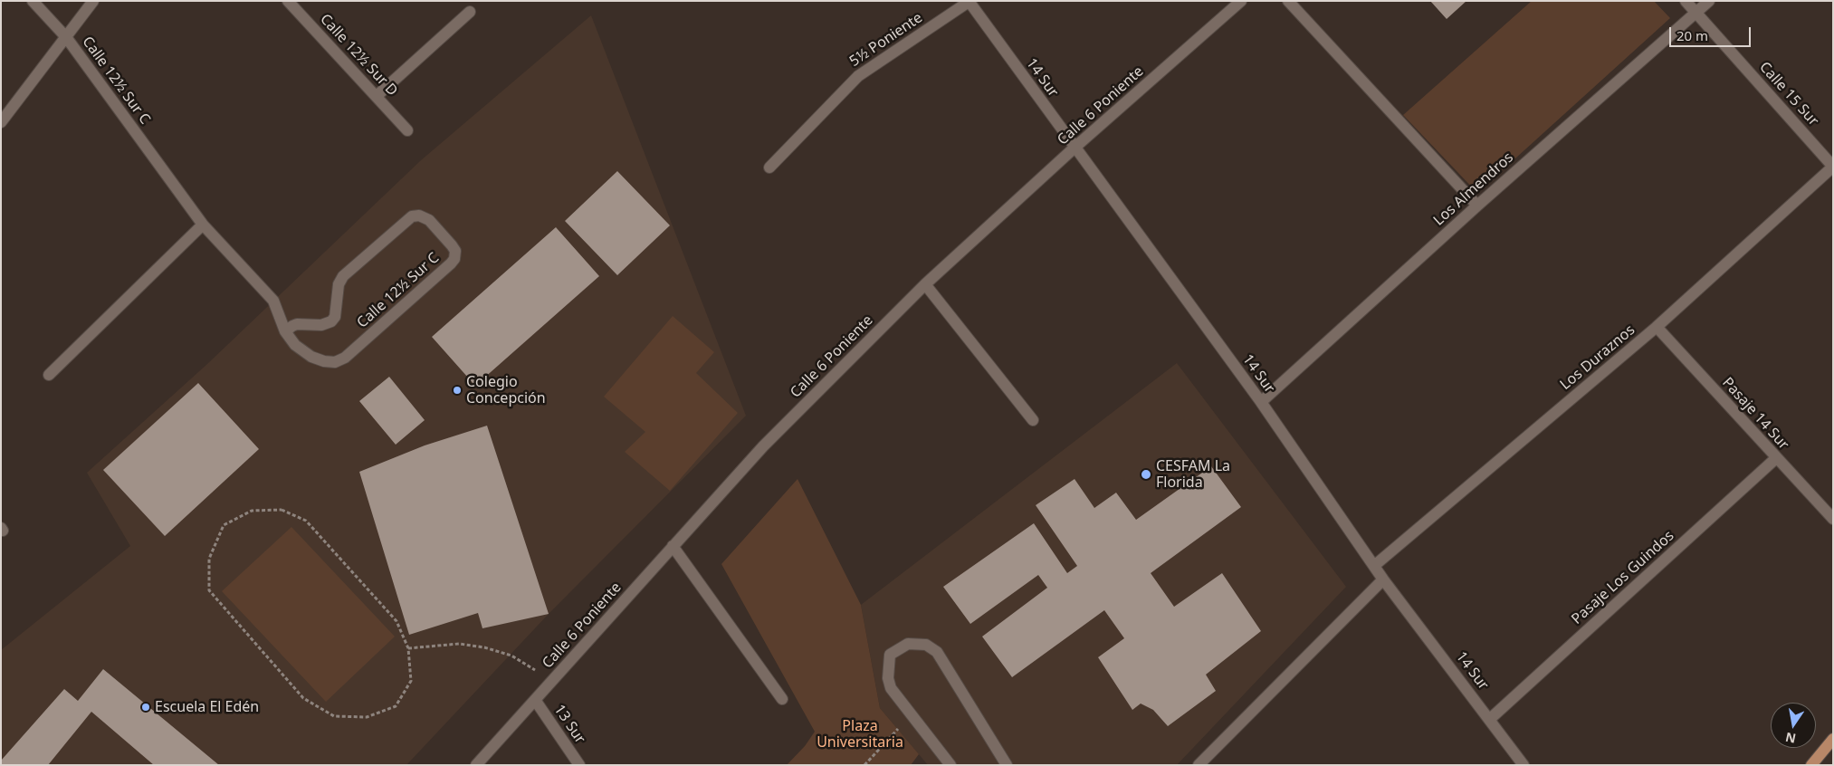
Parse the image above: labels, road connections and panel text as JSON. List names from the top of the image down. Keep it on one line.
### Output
{"streets":{"street":["5½ Poniente","Calle 12½ Sur D","14 Sur","Calle 12½ Sur C","Calle 15 Sur","Calle 6 Poniente","Los Almendros","Los Duraznos","Pasaje 14 Sur","Pasaje Los Guindos","13 Sur"]},"crossings":[["5½ Poniente","14 Sur"],["14 Sur","Calle 6 Poniente"],["14 Sur","Los Almendros"],["14 Sur","Los Duraznos"],["14 Sur","Pasaje Los Guindos"],["Calle 15 Sur","Los Almendros"],["Calle 15 Sur","Los Duraznos"],["Calle 6 Poniente","13 Sur"],["Los Duraznos","Pasaje 14 Sur"],["Pasaje 14 Sur","Pasaje Los Guindos"]],"parks":["Plaza Universitaria"],"places":["Colegio Concepción","CESFAM La Florida","Escuela El Edén"],"scale_bar":"20 m","north":"bottom"}
